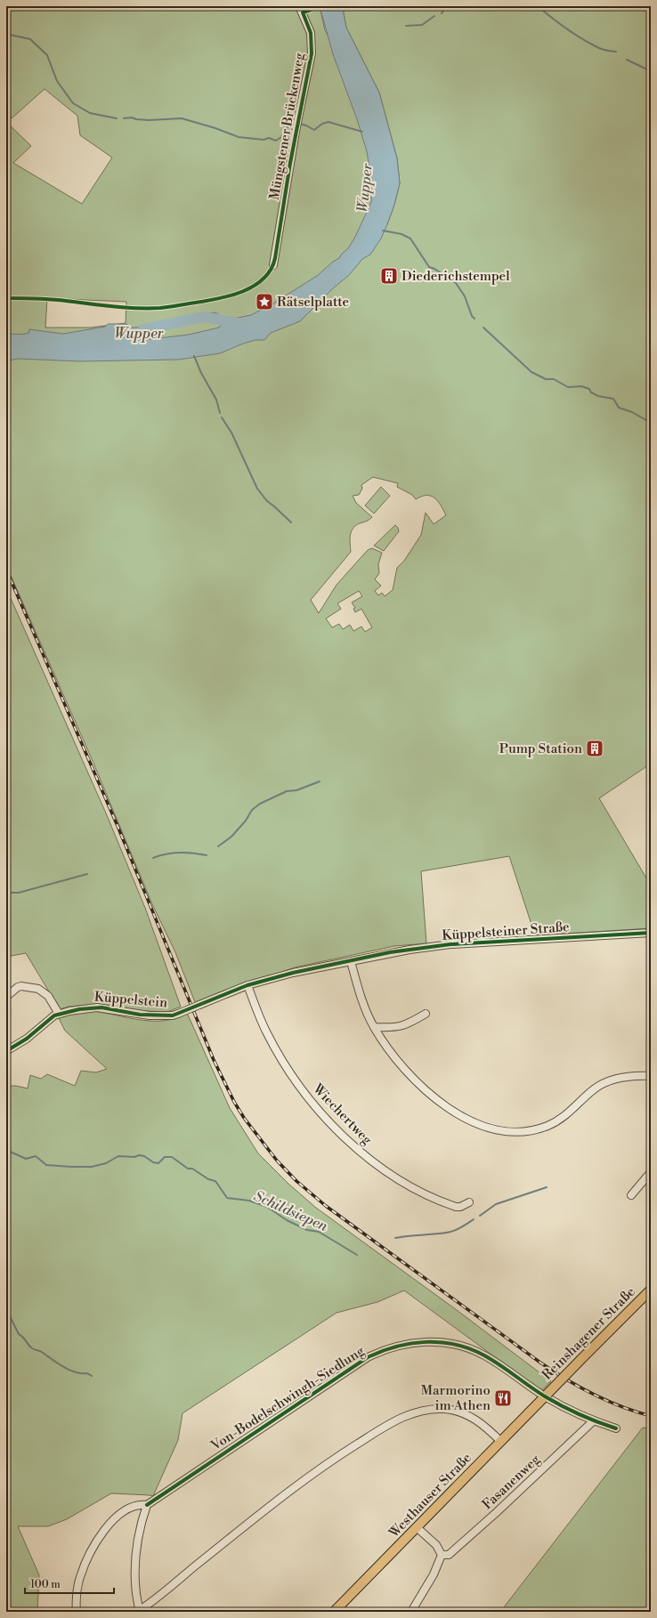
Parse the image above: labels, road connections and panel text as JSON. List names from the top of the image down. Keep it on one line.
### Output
{"streets":{"main road":["Reinshagener Straße","Westhauser Straße"],"street":["Müngstener Brückenweg","Küppelsteiner Straße","Küppelstein","Wiechertweg","Von-Bodelschwingh-Siedlung","Fasanenweg"]},"crossings":[["Küppelsteiner Straße","Küppelstein"],["Küppelsteiner Straße","Wiechertweg"],["Reinshagener Straße","Von-Bodelschwingh-Siedlung"],["Reinshagener Straße","Westhauser Straße"],["Von-Bodelschwingh-Siedlung","Westhauser Straße"]],"water":["Wupper","Schildsiepen"],"places":{"building":["Diederichstempel","Pump Station"],"place":["Rätselplatte"],"restaurant":["Marmorino im Athen"]},"scale_bar":"100 m"}
